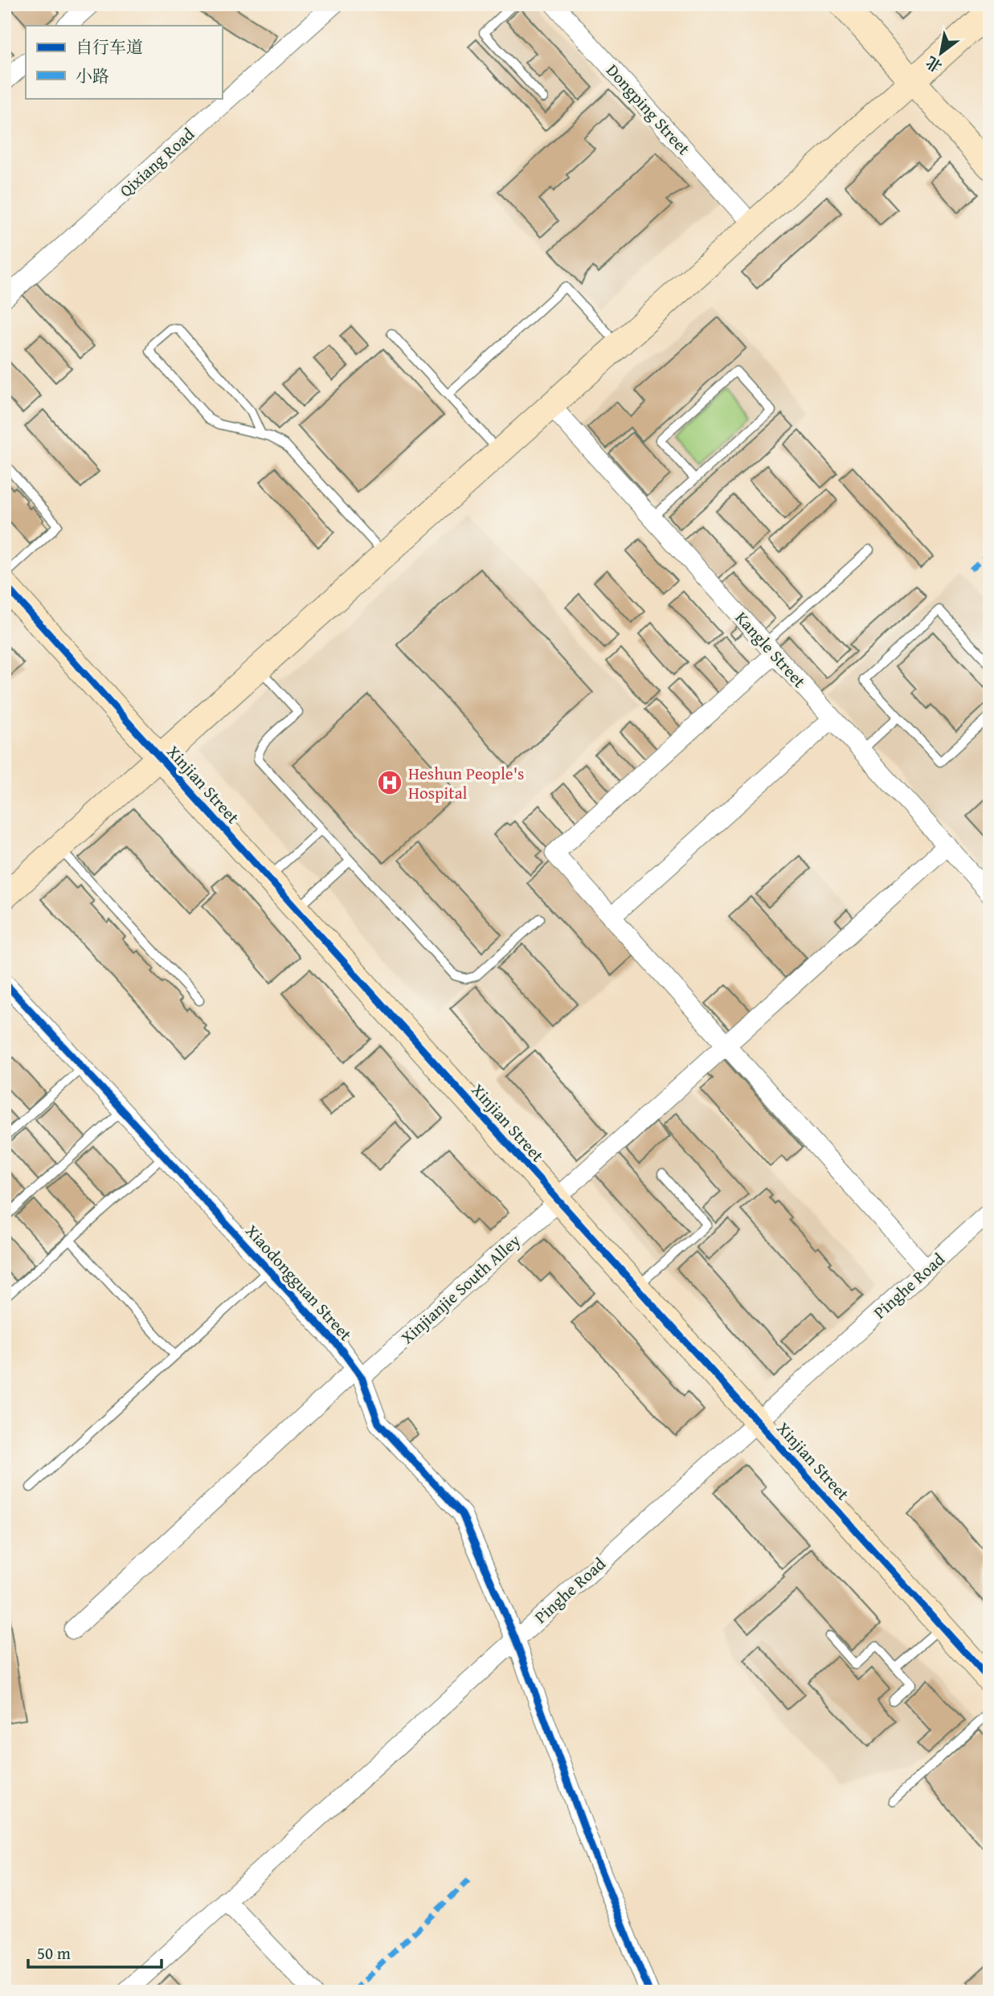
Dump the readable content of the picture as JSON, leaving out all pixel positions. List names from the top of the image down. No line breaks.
{"streets":{"main road":["Xinjian Street"],"street":["Dongping Street","Qixiang Road","Kangle Street","Xiaodongguan Street","Pinghe Road","Xinjianjie South Alley"]},"crossings":[["Kangle Street","Xinjianjie South Alley"],["Xinjian Street","Pinghe Road"],["Xinjian Street","Xinjianjie South Alley"],["Xiaodongguan Street","Pinghe Road"],["Xiaodongguan Street","Xinjianjie South Alley"]],"places":{"hospital":["Heshun People's Hospital"]},"legend":["自行车道","小路"],"scale_bar":"50 m","north":"bottom left"}
